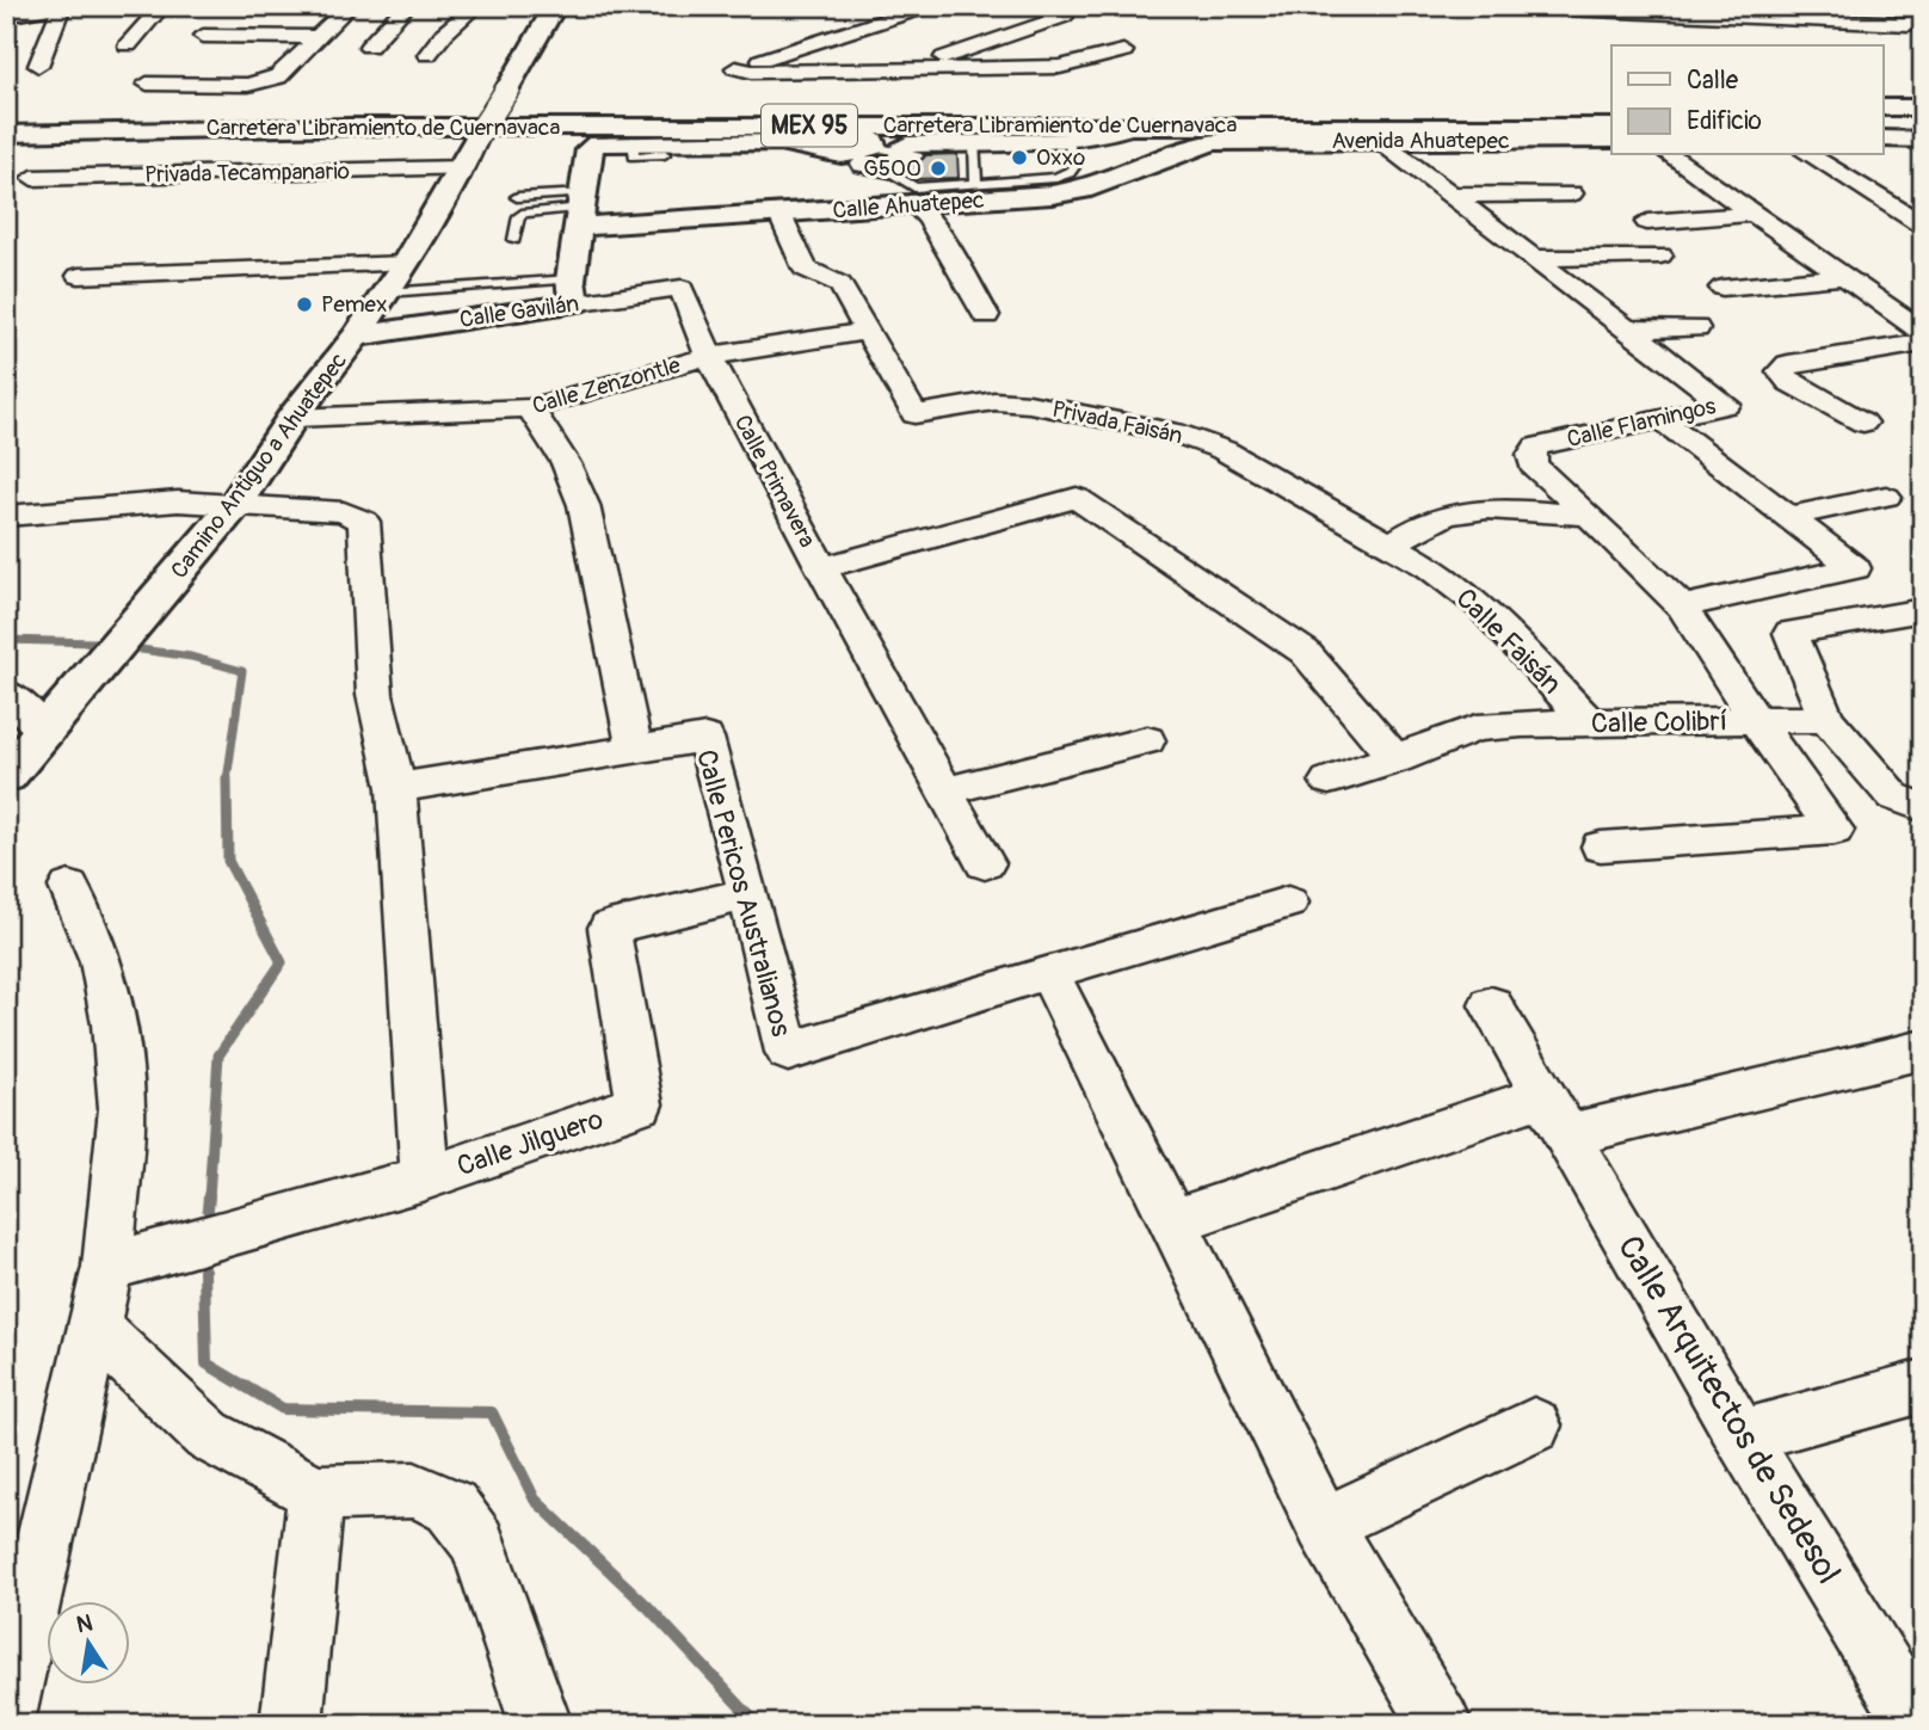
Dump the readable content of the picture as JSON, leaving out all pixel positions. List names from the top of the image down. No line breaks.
{"streets":{"main road":["MEX 95","Carretera Libramiento de Cuernavaca","Avenida Ahuatepec","Calle Ahuatepec","Calle Gavilán","Camino Antiguo a Ahuatepec"],"street":["Privada Tecampanario","Calle Zenzontle","Privada Faisán","Calle Flamingos","Calle Primavera","Calle Faisán","Calle Colibrí","Calle Pericos Australianos","Calle Jilguero","Calle Arquitectos de Sedesol"]},"crossings":[["Avenida Ahuatepec","Calle Ahuatepec"],["Avenida Ahuatepec","Calle Flamingos"],["Privada Tecampanario","Camino Antiguo a Ahuatepec"],["Calle Gavilán","Camino Antiguo a Ahuatepec"],["Calle Gavilán","Calle Primavera"],["Calle Zenzontle","Privada Faisán"],["Calle Zenzontle","Camino Antiguo a Ahuatepec"],["Calle Zenzontle","Calle Primavera"],["Privada Faisán","Calle Faisán"],["Calle Flamingos","Calle Colibrí"],["Calle Primavera","Calle Colibrí"],["Calle Faisán","Calle Colibrí"],["Calle Pericos Australianos","Calle Jilguero"]],"places":["Oxxo","G500","Pemex"],"legend":["Calle","Edificio"],"north":"top"}
